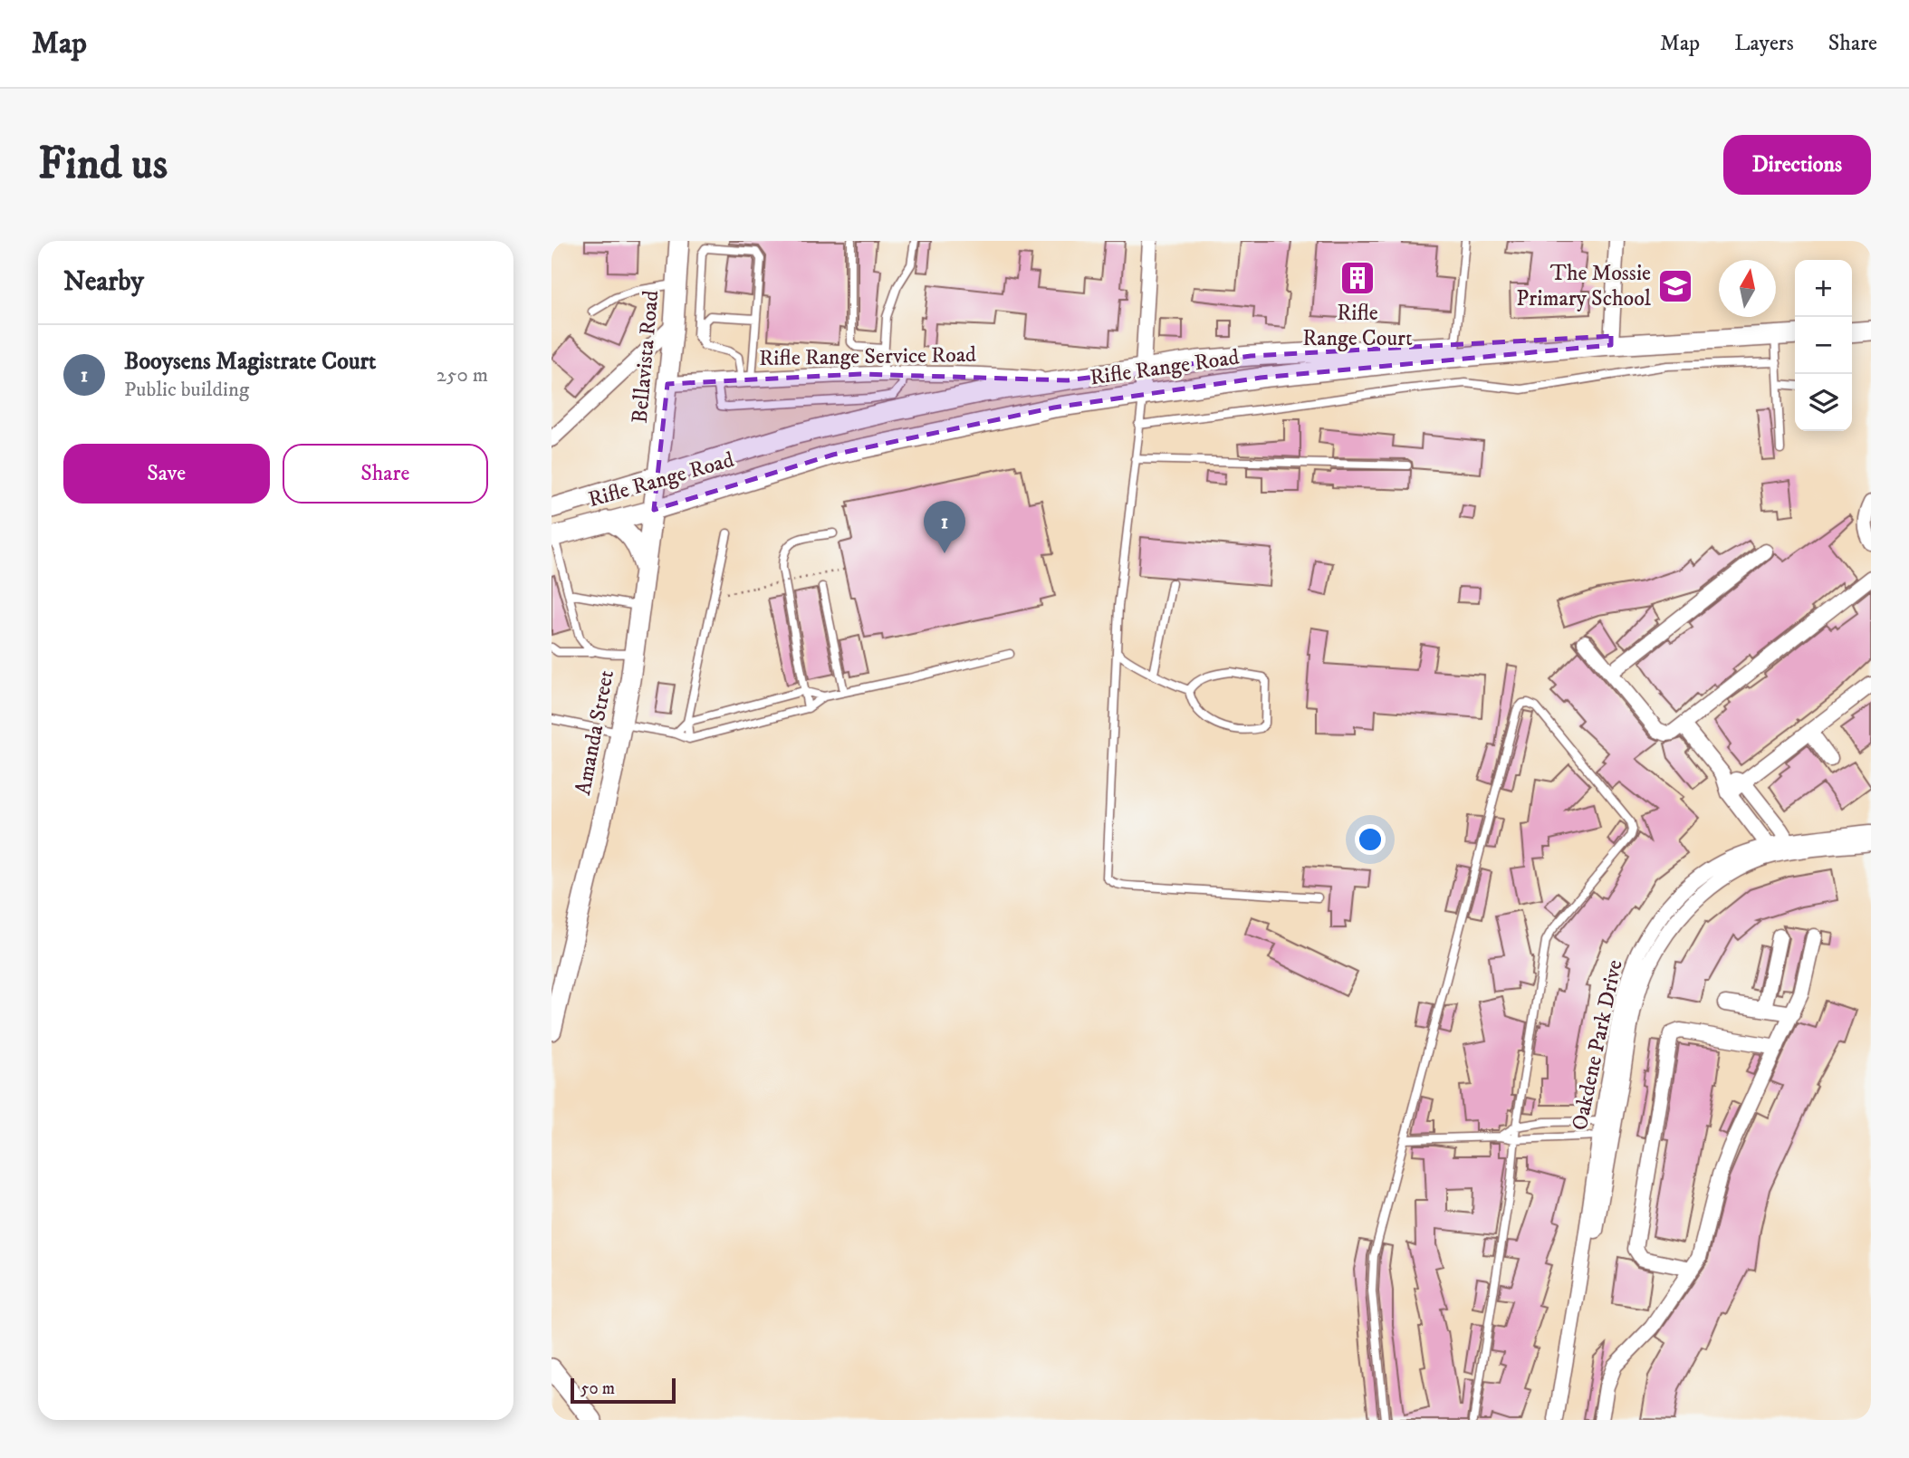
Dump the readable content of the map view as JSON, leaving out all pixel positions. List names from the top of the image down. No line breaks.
{"streets":{"main road":["Bellavista Road","Rifle Range Road","Amanda Street"],"street":["Rifle Range Service Road","Oakdene Park Drive"]},"crossings":[["Bellavista Road","Rifle Range Service Road"],["Bellavista Road","Rifle Range Road"],["Bellavista Road","Amanda Street"],["Rifle Range Service Road","Rifle Range Road"],["Rifle Range Road","Amanda Street"]],"places":{"building":["Rifle Range Court"],"school or university":["The Mossie Primary School"]},"scale_bar":"50 m","north":"top","page":{"header":"Map","nav":["Map","Layers","Share"],"buttons":["Directions",["Save","Share"]],"title":"Find us","heading":"Nearby","map_buttons":["+","−"],"list":[{"mark":"1","name":"Booysens Magistrate Court","note":"Public building","value":"250 m"}],"pins":"1","scale":"50 m"}}
